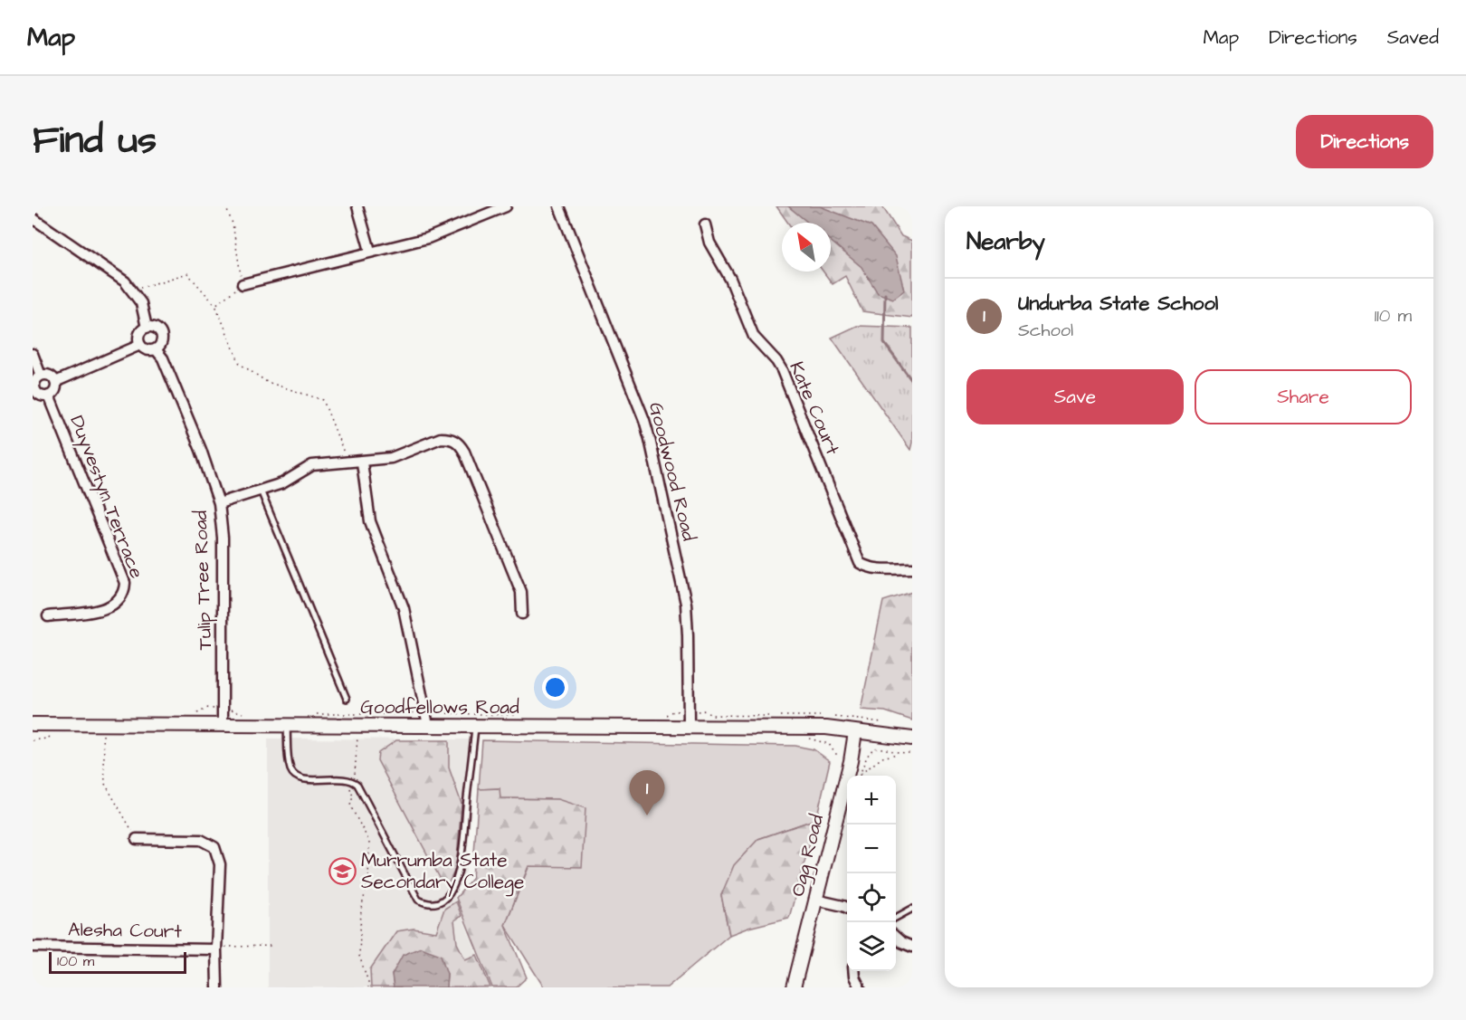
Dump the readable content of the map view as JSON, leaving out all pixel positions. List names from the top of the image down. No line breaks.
{"streets":{"street":["Kate Court","Goodwood Road","Duyvestyn Terrace","Tulip Tree Road","Goodfellows Road","Ogg Road","Alesha Court"]},"crossings":[["Goodwood Road","Goodfellows Road"],["Tulip Tree Road","Goodfellows Road"],["Goodfellows Road","Ogg Road"]],"places":{"school or university":["Murrumba State Secondary College"]},"scale_bar":"100 m","north":"top left","page":{"header":"Map","nav":["Map","Directions","Saved"],"title":"Find us","buttons":["Directions",["Save","Share"]],"heading":"Nearby","list":[{"mark":"1","name":"Undurba State School","note":"School","value":"110 m"}],"pins":"1","map_buttons":["+","−"],"scale":"100 m"}}
